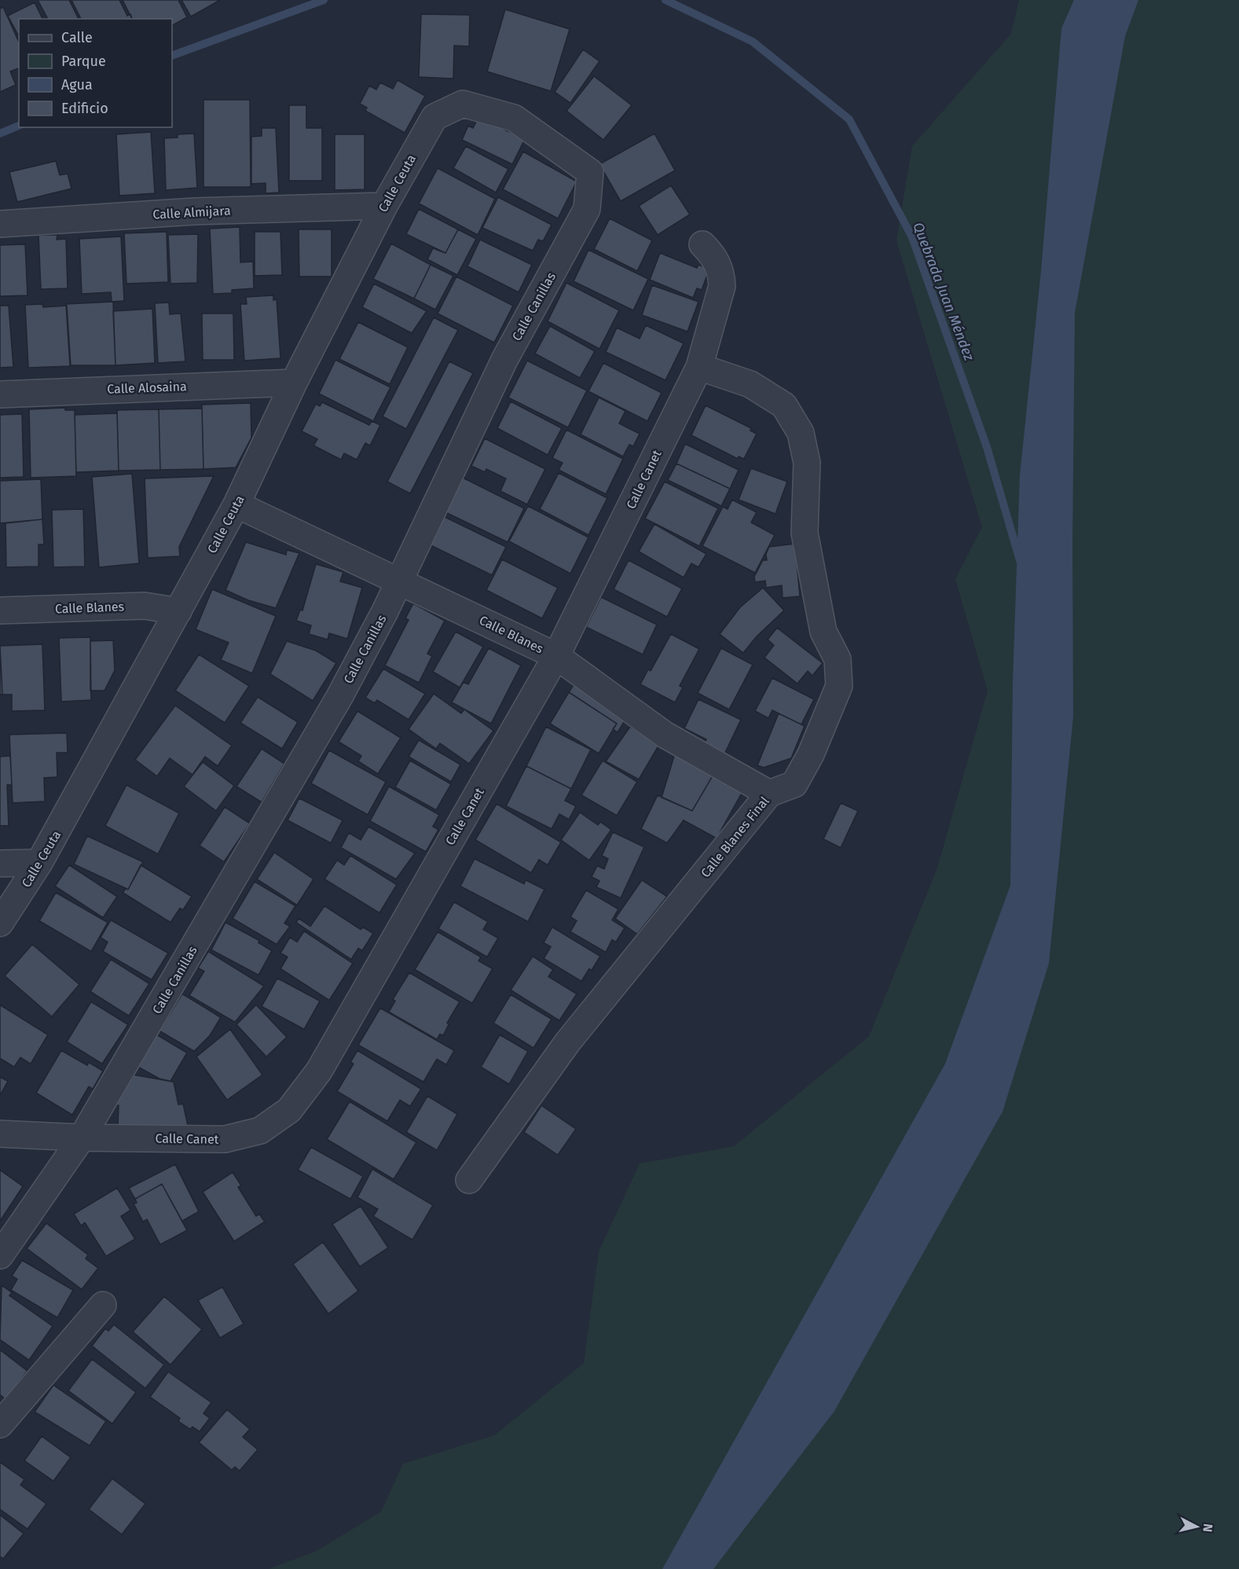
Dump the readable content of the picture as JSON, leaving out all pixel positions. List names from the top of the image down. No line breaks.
{"streets":{"street":["Calle Ceuta","Calle Almijara","Calle Canillas","Calle Alosaina","Calle Canet","Calle Blanes","Calle Blanes Final"]},"crossings":[["Calle Ceuta","Calle Almijara"],["Calle Ceuta","Calle Canillas"],["Calle Ceuta","Calle Alosaina"],["Calle Ceuta","Calle Blanes"],["Calle Canillas","Calle Canet"],["Calle Canillas","Calle Blanes"],["Calle Canet","Calle Blanes"],["Calle Canet","Calle Blanes Final"],["Calle Blanes","Calle Blanes Final"]],"water":["Quebrada Juan Méndez"],"legend":["Calle","Parque","Agua","Edificio"],"north":"right"}
